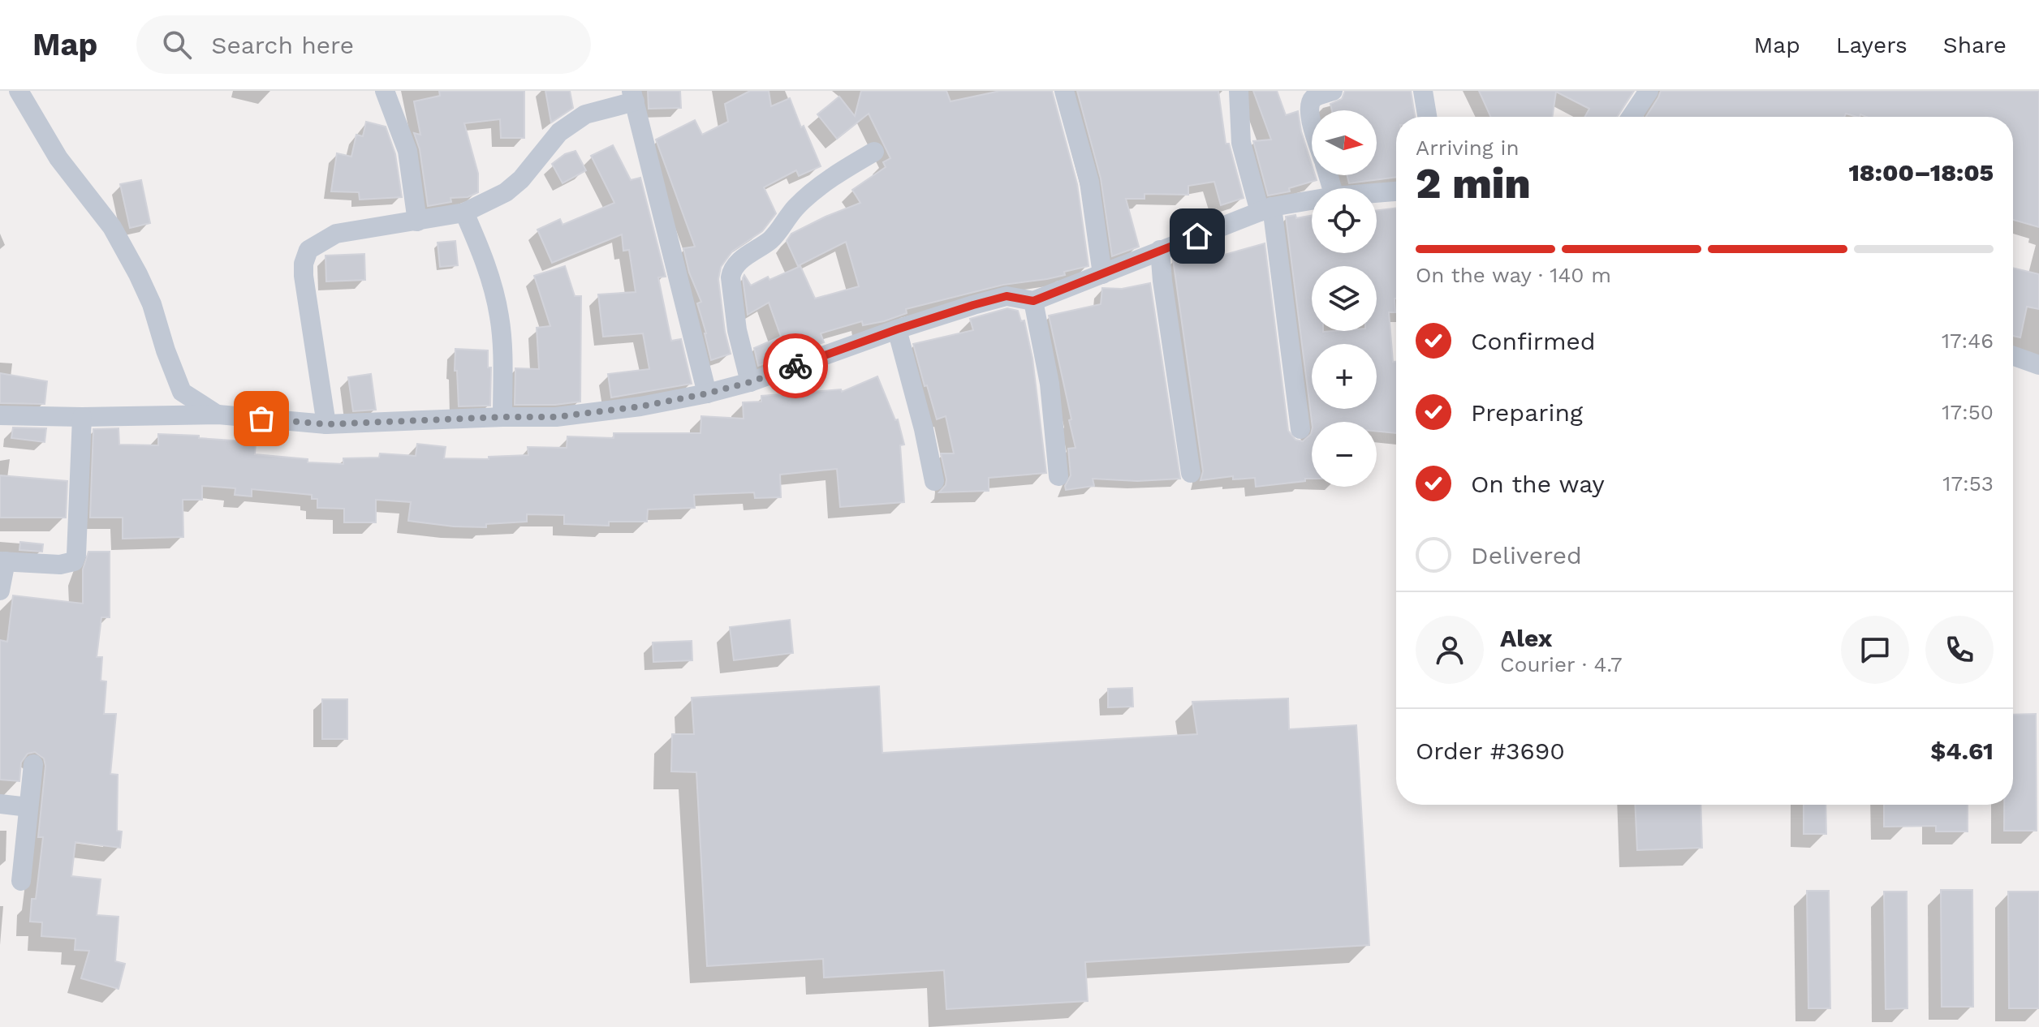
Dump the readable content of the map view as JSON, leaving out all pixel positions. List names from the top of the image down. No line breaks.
{"north":"right","page":{"header":"Map","search":"Search here","nav":["Map","Layers","Share"],"map_buttons":["+","−"],"heading":["2 min","Arriving in","18:00–18:05"],"panel":["Alex","Courier · 4.7","Order #3690","$4.61"],"bar":"On the way · 140 m","list":[["Confirmed","17:46"],["Preparing","17:50"],["On the way","17:53"],"Delivered"]}}
